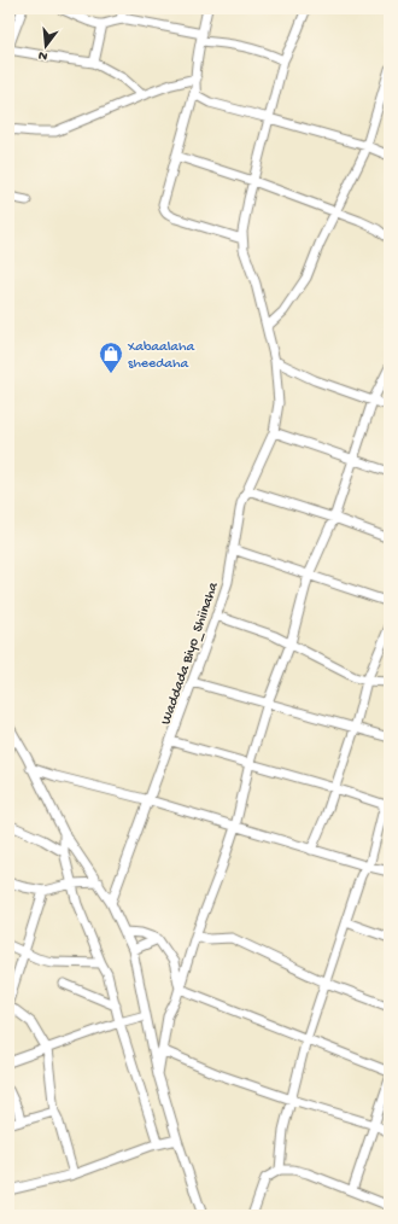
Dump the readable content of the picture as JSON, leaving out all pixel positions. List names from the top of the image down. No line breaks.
{"streets":{"street":["Waddada Biyo_Shiinaha"]},"places":{"shop":["Xabaalaha sheedaha"]},"north":"bottom"}
